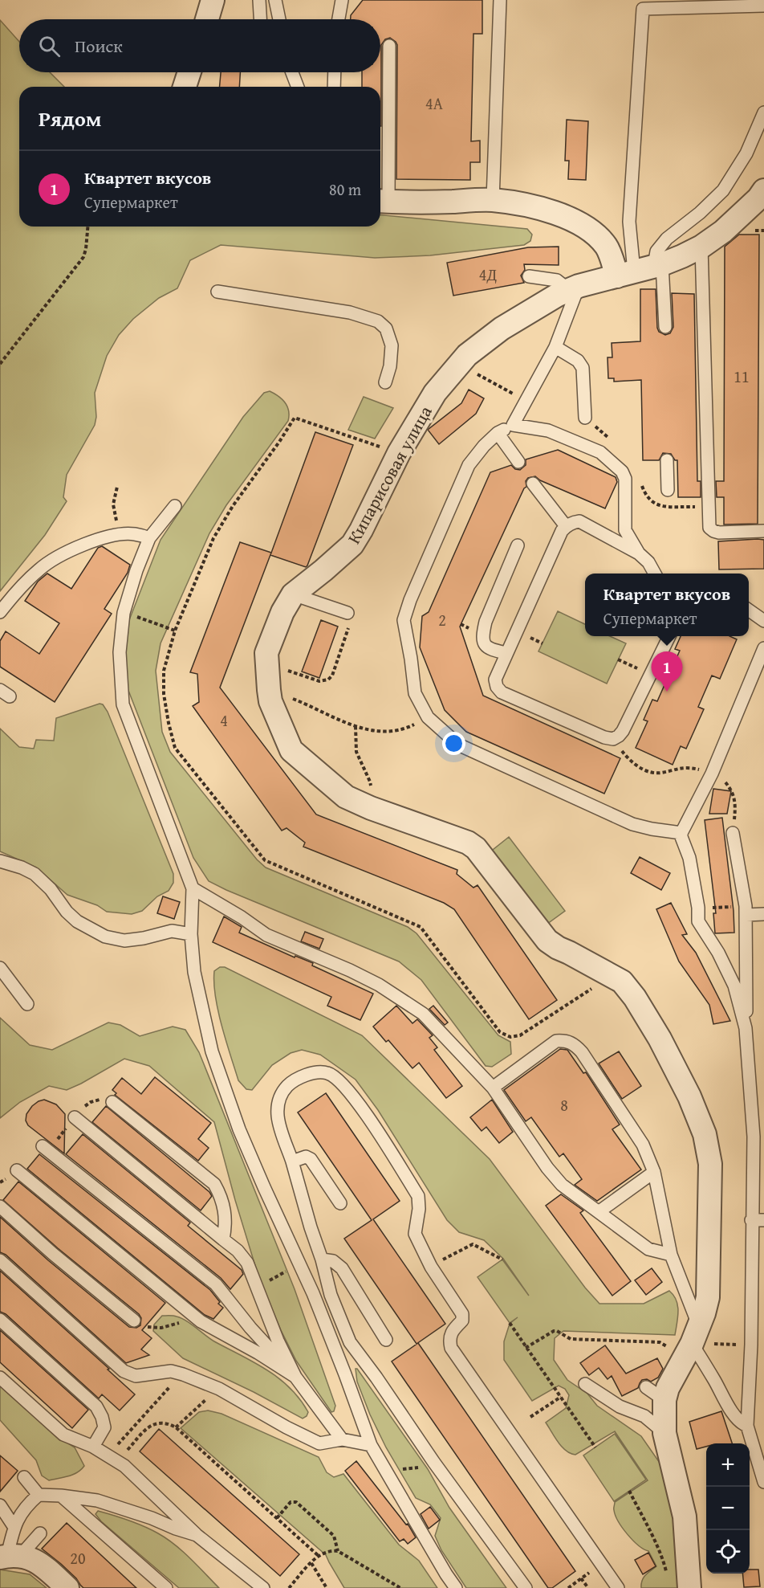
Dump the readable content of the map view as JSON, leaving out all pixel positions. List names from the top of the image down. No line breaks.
{"streets":{"street":["Кипарисовая улица"]},"house_numbers":["4А","4Д","11","2","4","8","20"],"page":{"search":"Поиск","heading":"Рядом","list":[{"mark":"1","name":"Квартет вкусов","note":"Супермаркет","value":"80 m"}],"popup":["Квартет вкусов","Супермаркет"],"pins":"1","map_buttons":["+","−"]}}
